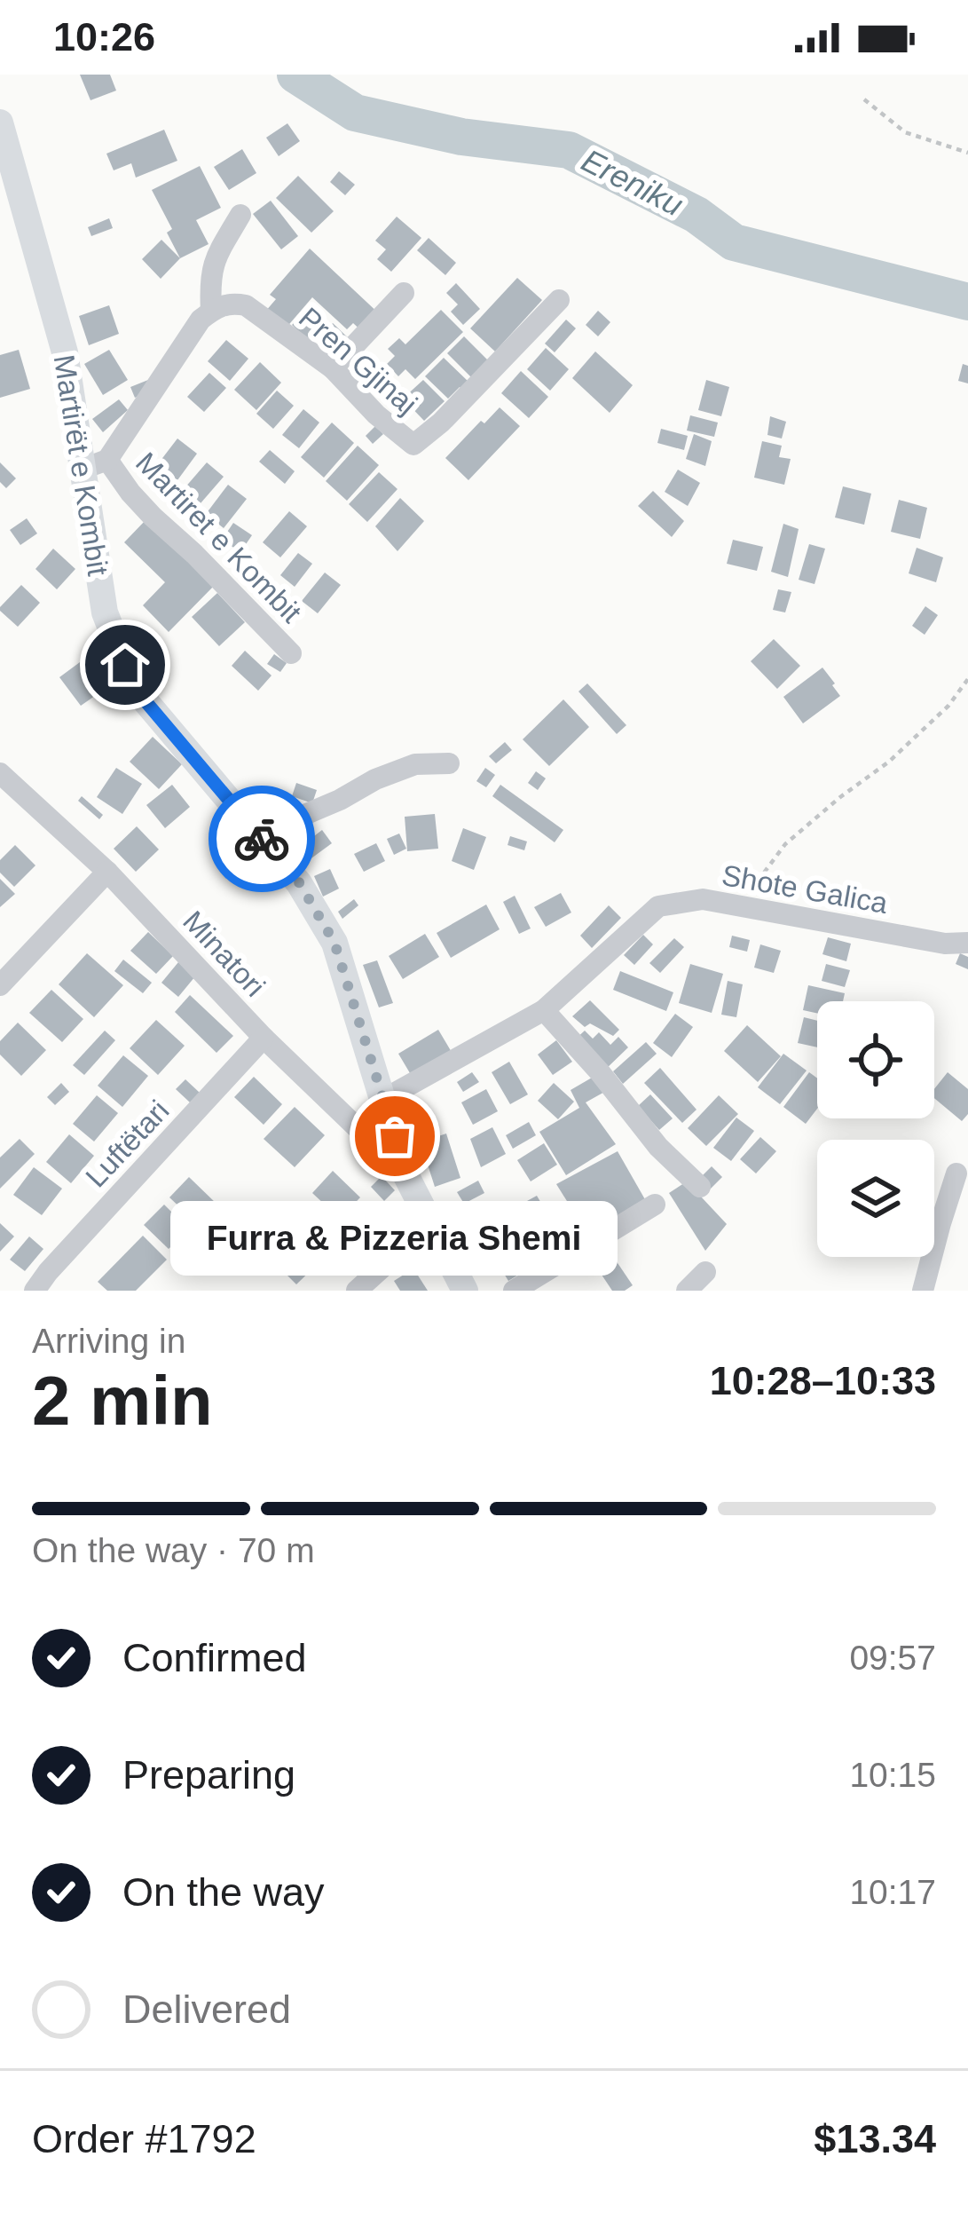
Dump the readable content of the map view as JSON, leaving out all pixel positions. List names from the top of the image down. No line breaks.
{"streets":{"main road":["Martirët e Kombit"],"street":["Pren Gjinaj","Martiret e Kombit","Shote Galica","Minatori","Luftëtari"]},"crossings":[["Martirët e Kombit","Martiret e Kombit"],["Martirët e Kombit","Shote Galica"],["Martirët e Kombit","Minatori"],["Minatori","Luftëtari"]],"water":["Ereniku"],"places":["Furra & Pizzeria Shemi"],"page":{"status":"10:26","bubble":"Furra & Pizzeria Shemi","heading":["2 min","Arriving in","10:28–10:33"],"panel":["Order #1792","$13.34"],"bar":"On the way · 70 m","list":[["Confirmed","09:57"],["Preparing","10:15"],["On the way","10:17"],"Delivered"]}}
